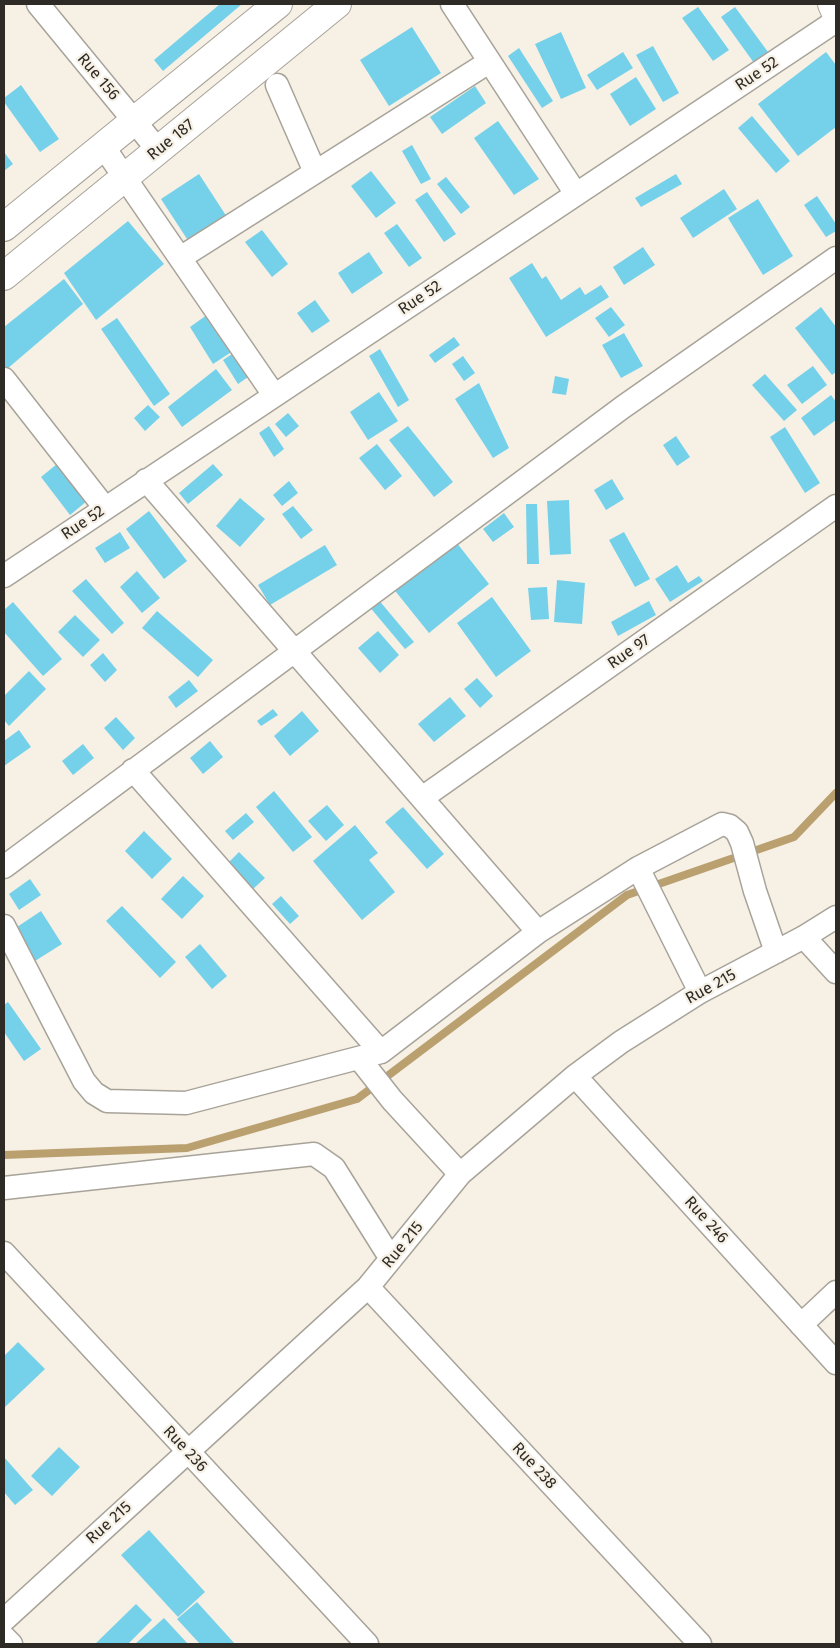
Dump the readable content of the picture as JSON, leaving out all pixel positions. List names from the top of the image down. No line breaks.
{"streets":{"street":["Rue 52","Rue 156","Rue 187","Rue 97","Rue 215","Rue 246","Rue 236","Rue 238"]},"crossings":[["Rue 156","Rue 187"],["Rue 215","Rue 246"],["Rue 215","Rue 236"],["Rue 215","Rue 238"]]}
